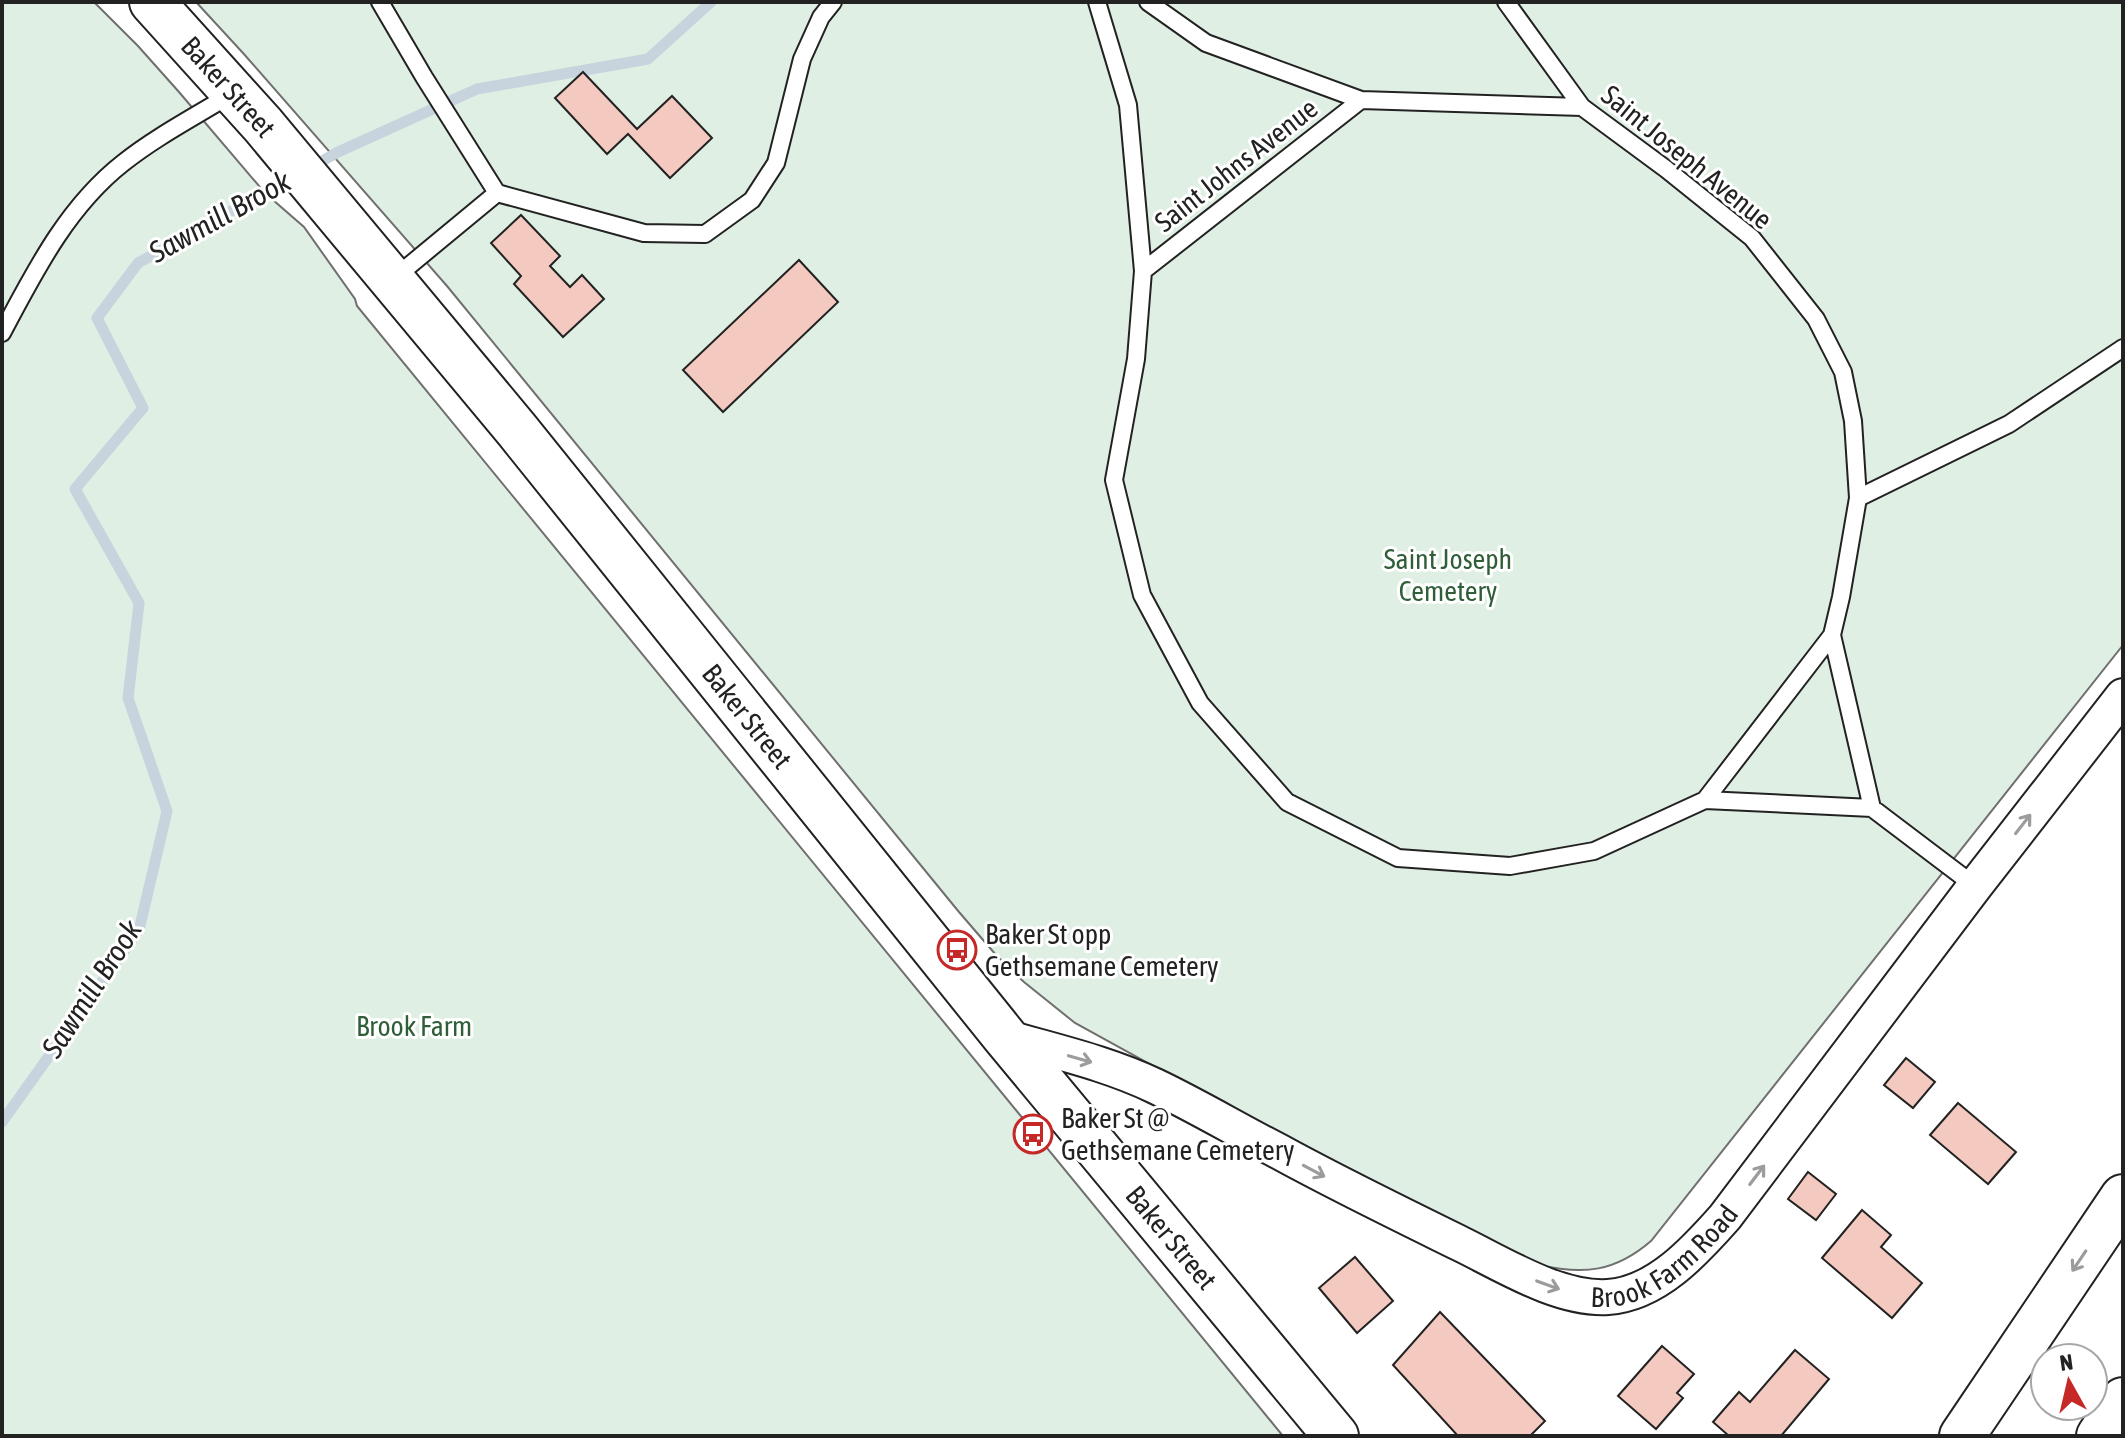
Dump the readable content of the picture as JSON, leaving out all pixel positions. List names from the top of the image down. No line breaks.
{"streets":{"main road":["Baker Street"],"street":["Brook Farm Road"],"lane":["Saint Joseph Avenue","Saint Johns Avenue"]},"crossings":[["Baker Street","Brook Farm Road"],["Saint Joseph Avenue","Saint Johns Avenue"]],"water":["Sawmill Brook"],"parks":["Saint Joseph Cemetery","Brook Farm"],"places":{"bus stop":["Baker St opp Gethsemane Cemetery","Baker St @ Gethsemane Cemetery"]},"north":"top"}
